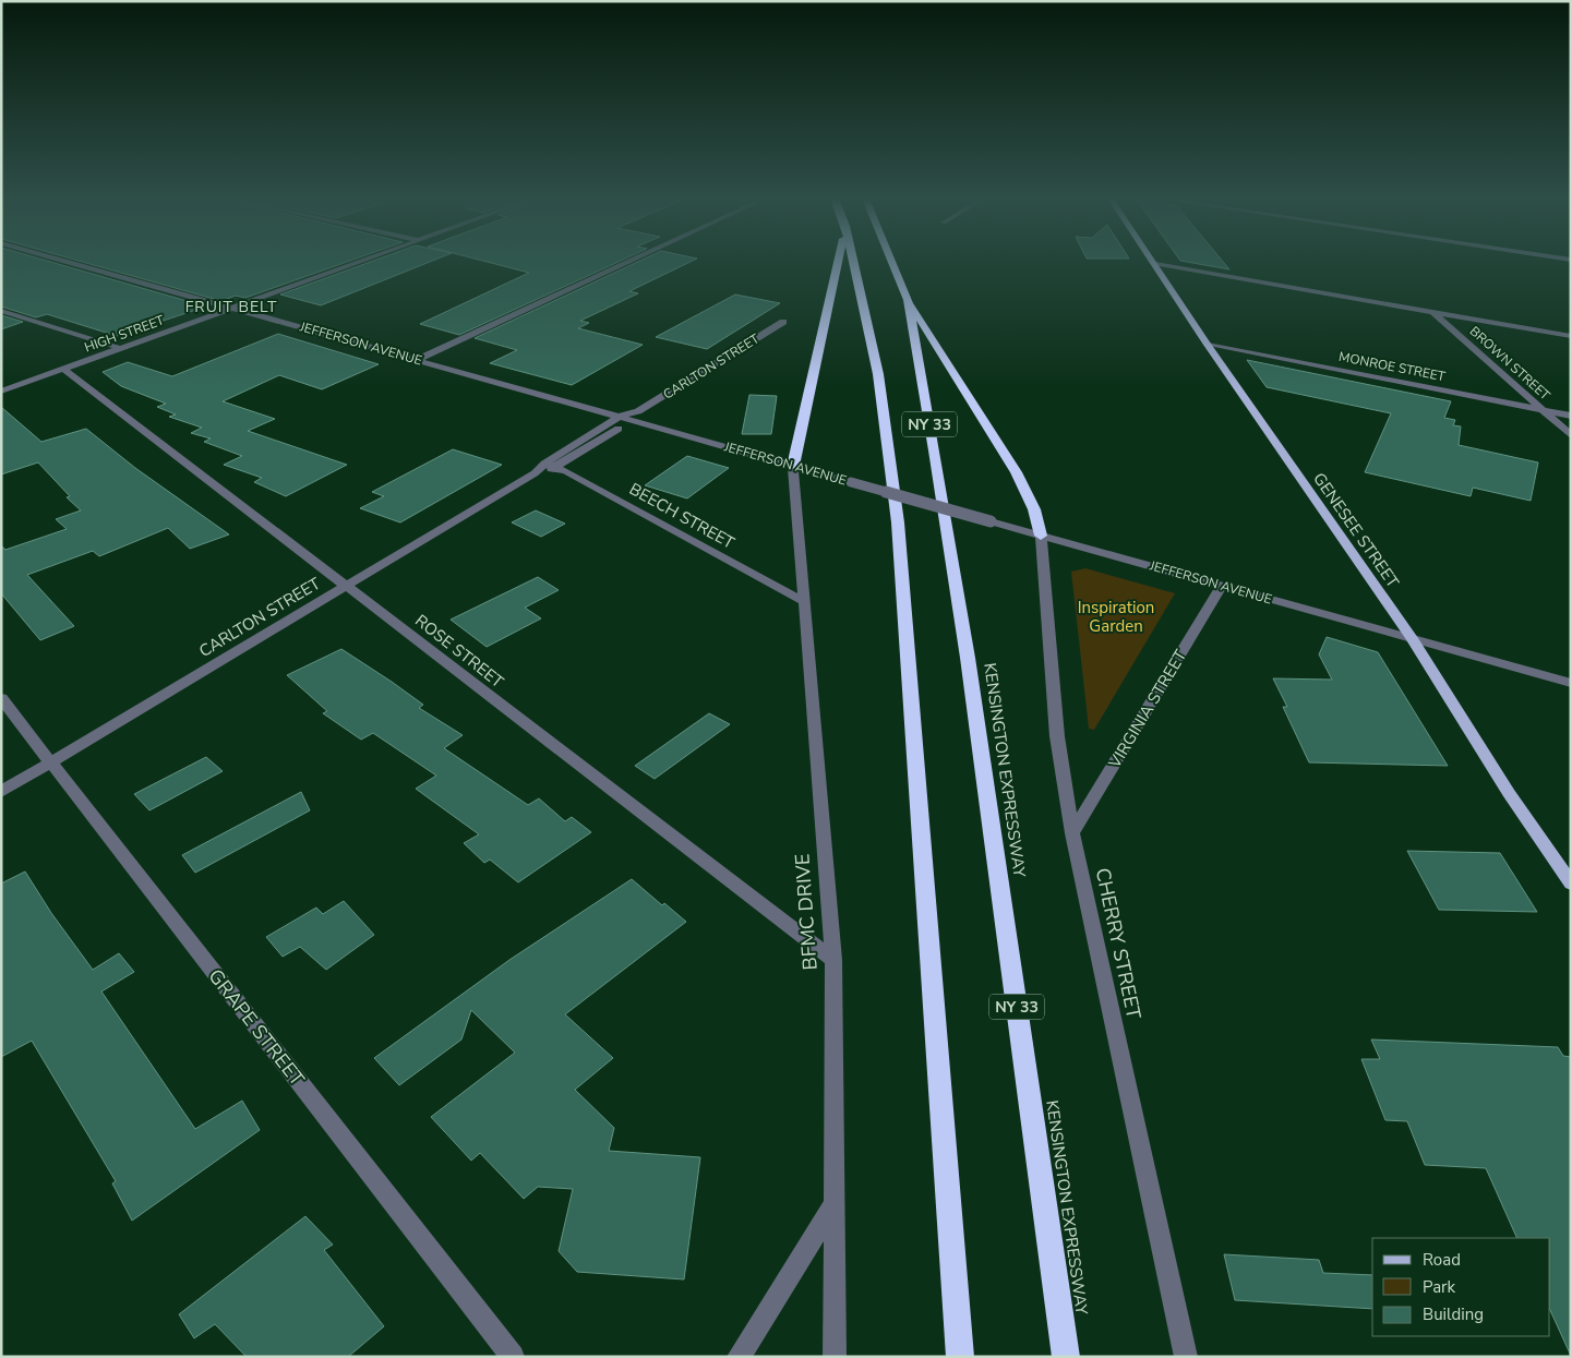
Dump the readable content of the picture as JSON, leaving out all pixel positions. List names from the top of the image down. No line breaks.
{"streets":{"highway":["NY 33","KENSINGTON EXPRESSWAY"],"main road":["GENESEE STREET"],"street":["HIGH STREET","JEFFERSON AVENUE","BROWN STREET","CARLTON STREET","MONROE STREET","BEECH STREET","ROSE STREET","VIRGINIA STREET","BFMC DRIVE","CHERRY STREET","GRAPE STREET"]},"crossings":[["HIGH STREET","JEFFERSON AVENUE"],["HIGH STREET","ROSE STREET"],["JEFFERSON AVENUE","CARLTON STREET"],["JEFFERSON AVENUE","GENESEE STREET"],["JEFFERSON AVENUE","VIRGINIA STREET"],["JEFFERSON AVENUE","BFMC DRIVE"],["JEFFERSON AVENUE","CHERRY STREET"],["BROWN STREET","MONROE STREET"],["CARLTON STREET","BEECH STREET"],["CARLTON STREET","ROSE STREET"],["CARLTON STREET","GRAPE STREET"],["MONROE STREET","GENESEE STREET"],["BEECH STREET","BFMC DRIVE"],["ROSE STREET","BFMC DRIVE"],["VIRGINIA STREET","CHERRY STREET"]],"districts":["FRUIT BELT"],"parks":["Inspiration Garden"],"legend":["Road","Park","Building"]}
